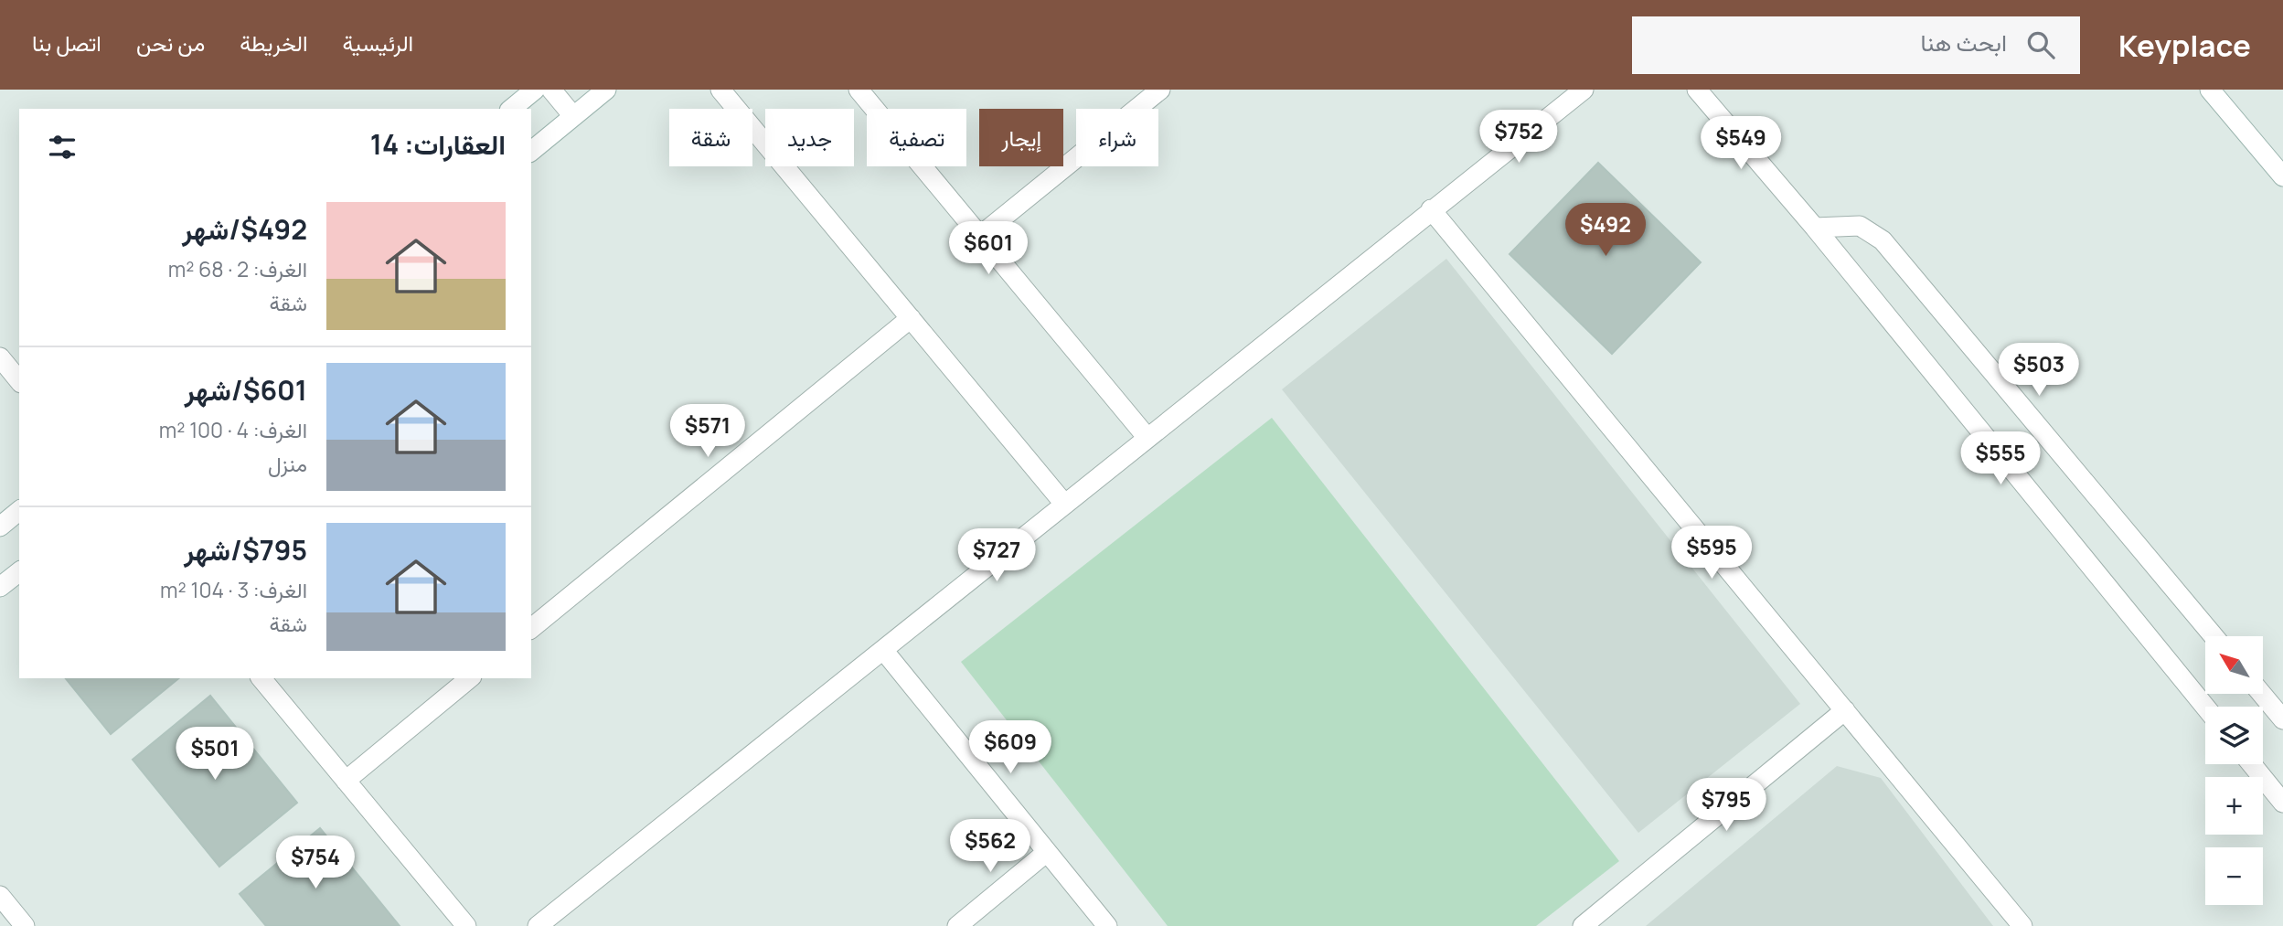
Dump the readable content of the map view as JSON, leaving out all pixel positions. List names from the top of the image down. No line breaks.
{"north":"top left","page":{"header":"Keyplace","search":"ابحث هنا","nav":["الرئيسية","الخريطة","من نحن","اتصل بنا"],"chip":["شراء","إيجار","تصفية","جديد","شقة"],"heading":"العقارات: 14","price":["$752","$549","$492","$601","$503","$571","$555","$595","$727","$609","$501","$795","$562","$754"],"list":[{"name":"$492/شهر","note":"الغرف: 2 · 68 m² · شقة"},{"name":"$601/شهر","note":"الغرف: 4 · 100 m² · منزل"},{"name":"$795/شهر","note":"الغرف: 3 · 104 m² · شقة"}],"map_buttons":["+","−"]}}
